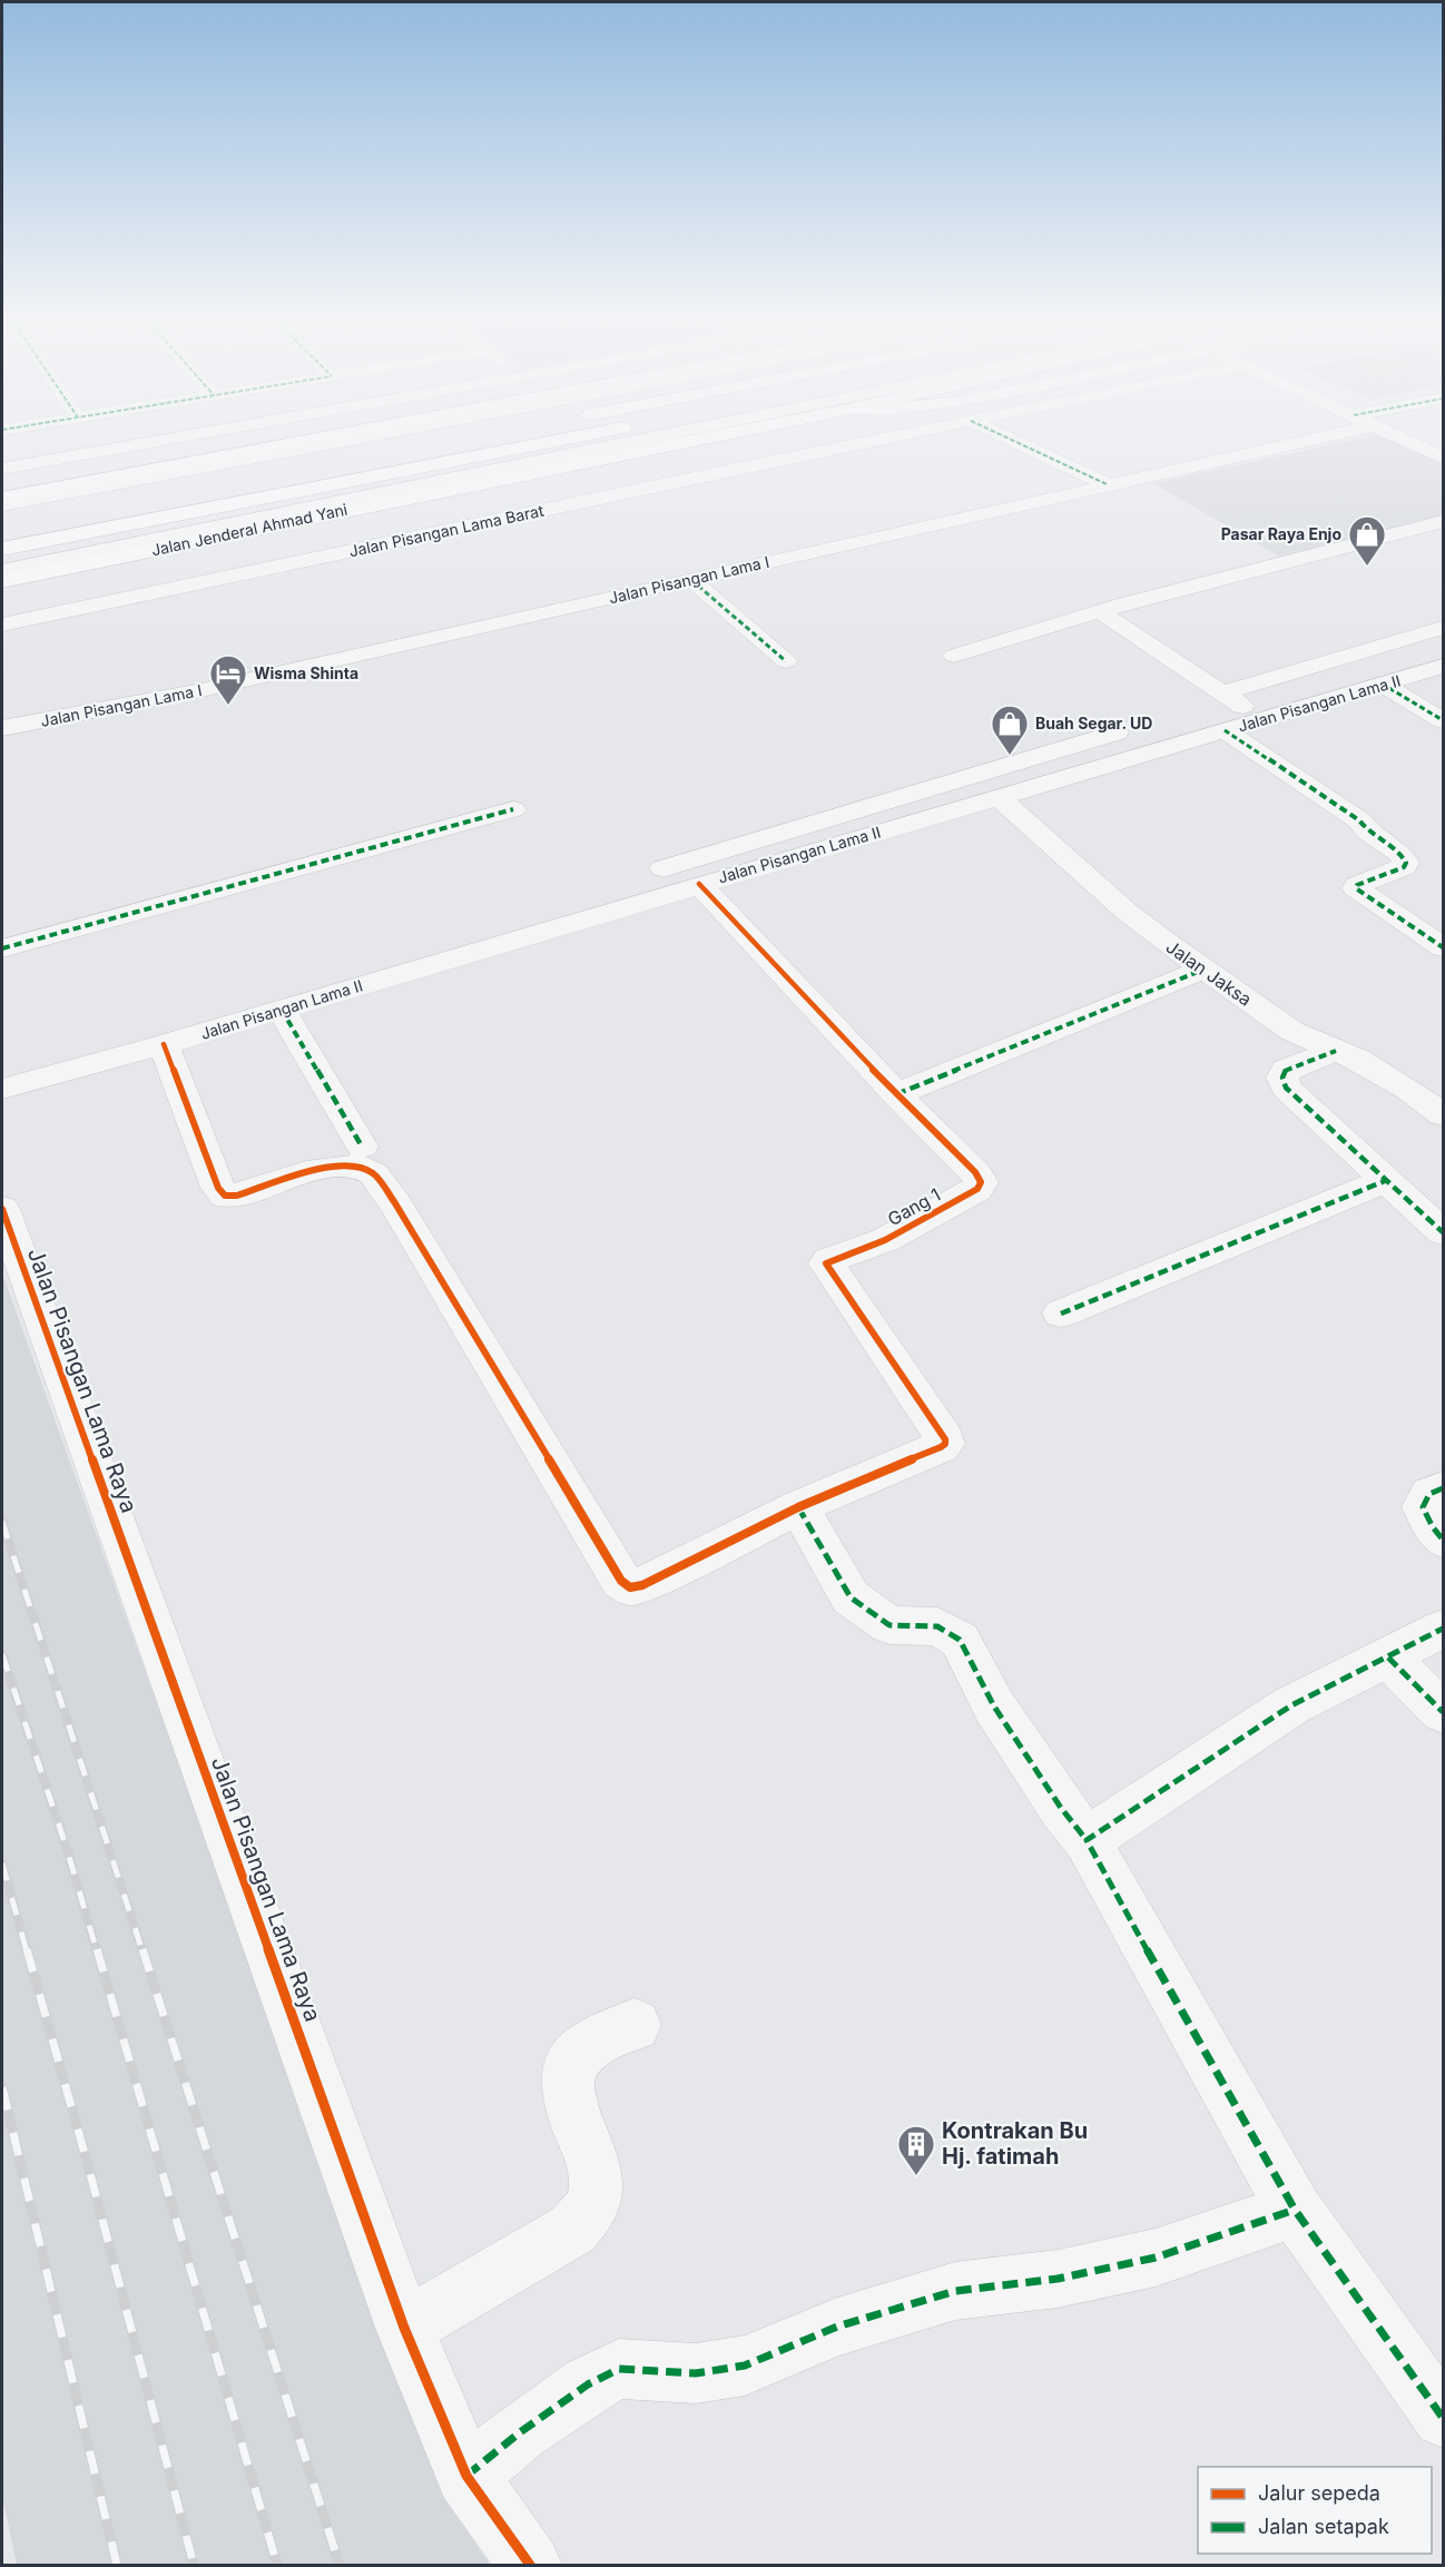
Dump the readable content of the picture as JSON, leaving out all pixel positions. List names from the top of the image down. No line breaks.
{"streets":{"main road":["Jalan Jenderal Ahmad Yani"],"street":["Jalan Pisangan Lama Barat","Jalan Pisangan Lama I","Jalan Pisangan Lama II","Jalan Jaksa","Gang 1","Jalan Pisangan Lama Raya"]},"crossings":[["Jalan Pisangan Lama II","Jalan Jaksa"],["Jalan Pisangan Lama II","Gang 1"]],"places":{"shop":["Pasar Raya Enjo","Buah Segar. UD"],"hotel":["Wisma Shinta"],"building":["Kontrakan Bu Hj. fatimah"]},"legend":["Jalur sepeda","Jalan setapak"]}
